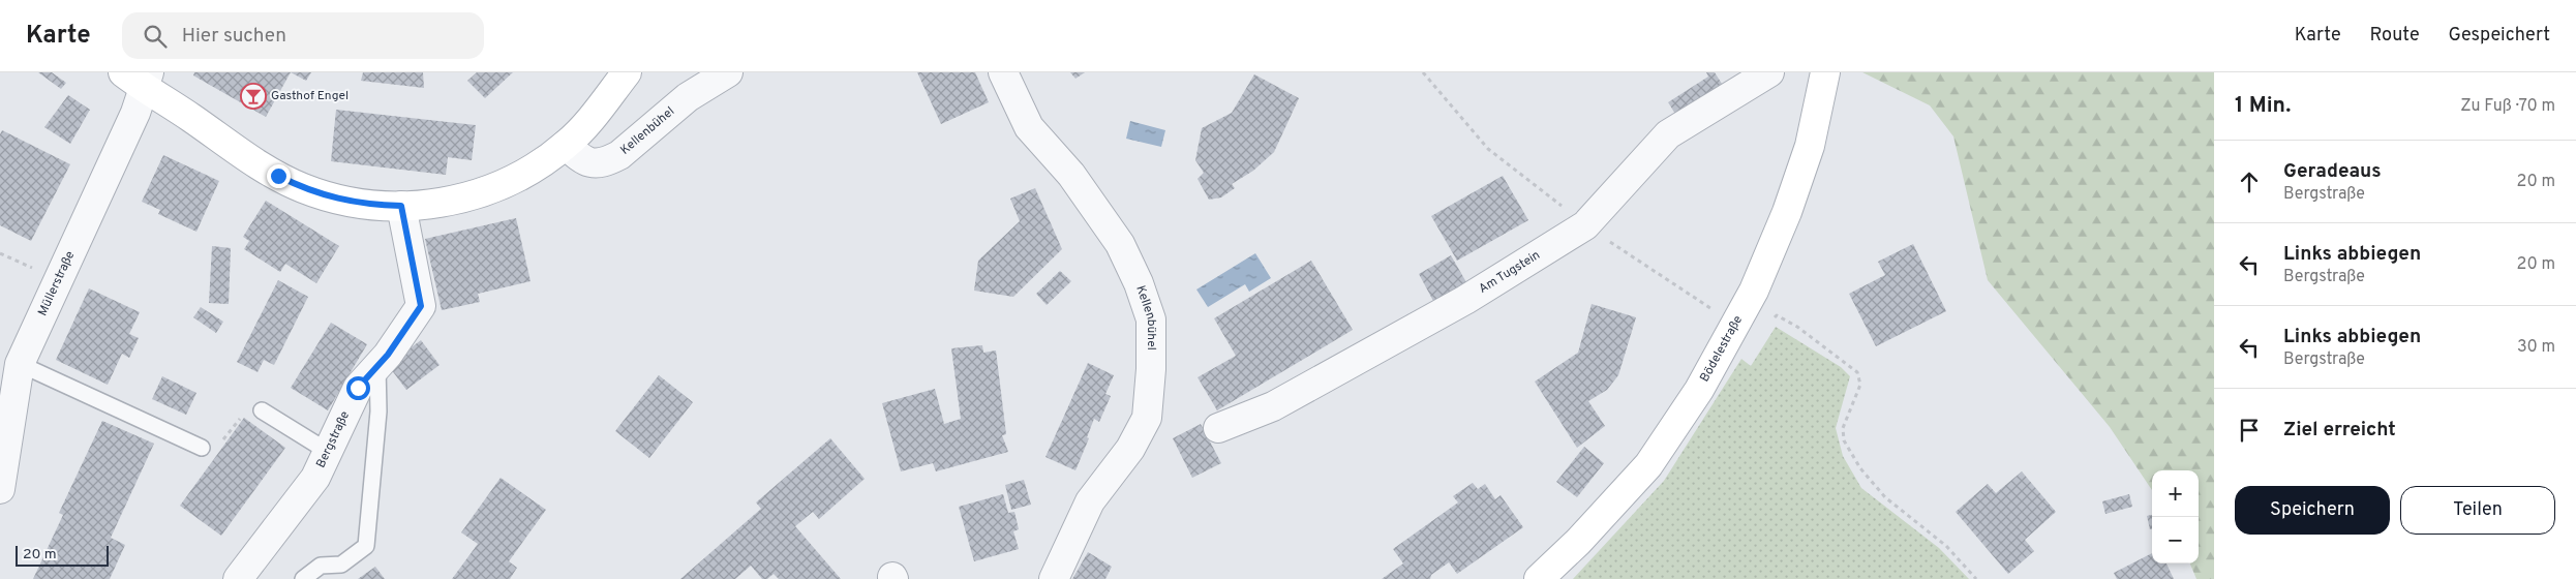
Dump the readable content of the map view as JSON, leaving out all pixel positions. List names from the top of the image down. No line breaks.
{"streets":{"main road":["Bödelestraße"],"street":["Kellenbühel","Am Tugstein","Müllerstraße","Bergstraße"]},"places":{"bar":["Gasthof Engel"]},"scale_bar":"20 m","page":{"header":"Karte","search":"Hier suchen","nav":["Karte","Route","Gespeichert"],"heading":["1 Min.","Zu Fuß · 70 m"],"list":[["Geradeaus","Bergstraße","20 m"],["Links abbiegen","Bergstraße","20 m"],["Links abbiegen","Bergstraße","30 m"],"Ziel erreicht"],"map_buttons":["+","−"],"buttons":["Speichern","Teilen"],"scale":"20 m"}}
